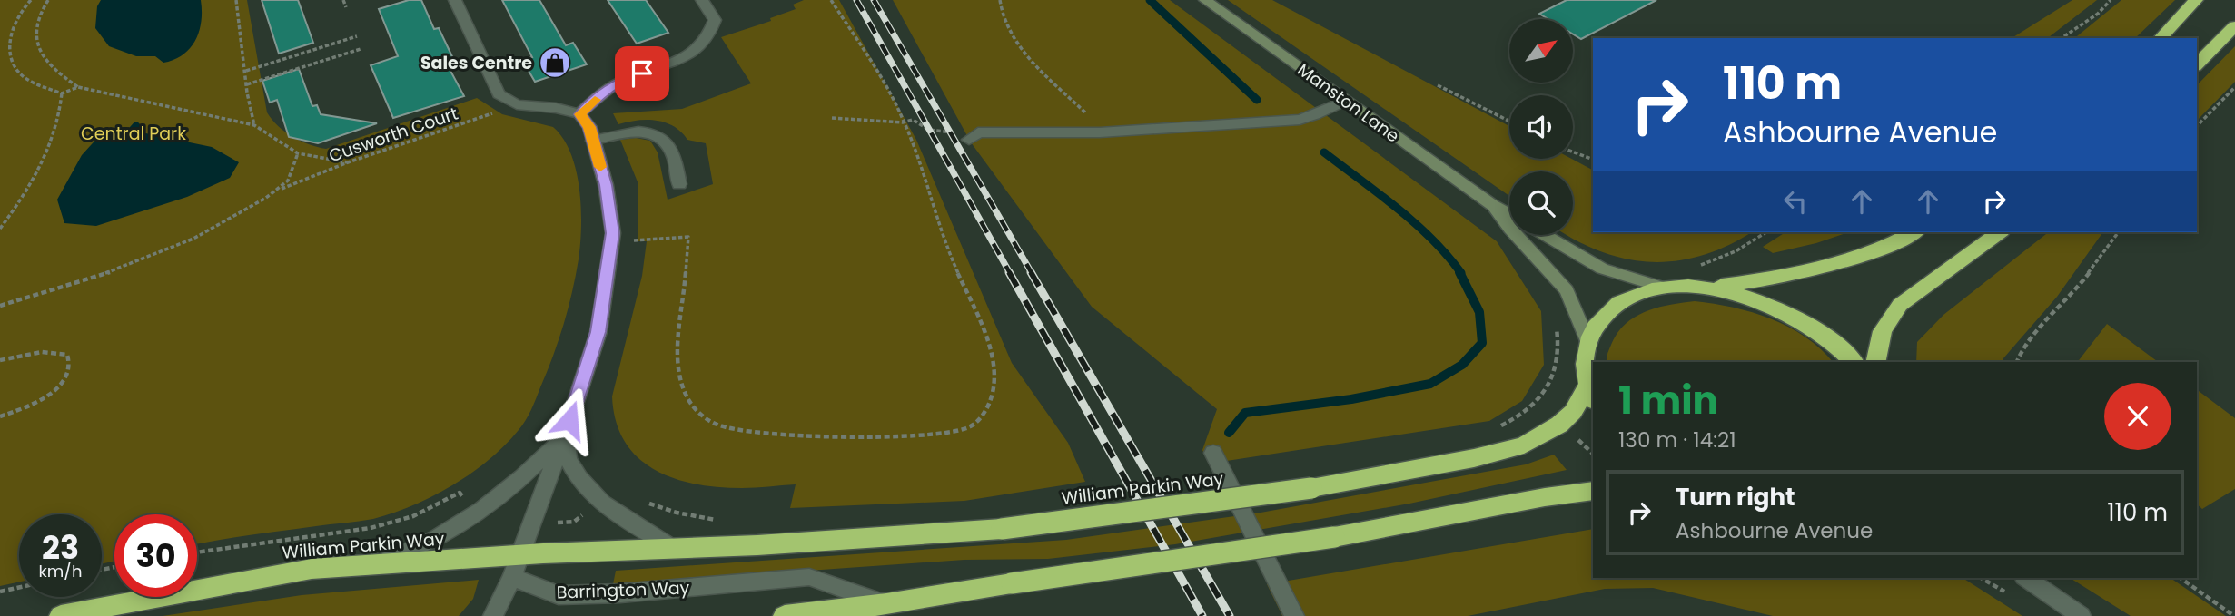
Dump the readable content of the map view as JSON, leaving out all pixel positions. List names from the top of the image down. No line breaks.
{"streets":{"highway":["William Parkin Way"],"street":["Manston Lane","Barrington Way"],"path":["Cusworth Court"]},"crossings":[["William Parkin Way","Barrington Way"]],"parks":["Central Park"],"places":{"shop":["Sales Centre"]},"north":"top right","page":{"turn":["110 m","Ashbourne Avenue"],"heading":["1 min","130 m · 14:21"],"list":[{"name":"Turn right","note":"Ashbourne Avenue","value":"110 m"}],"speed":"23 km/h","limit":"30"}}
